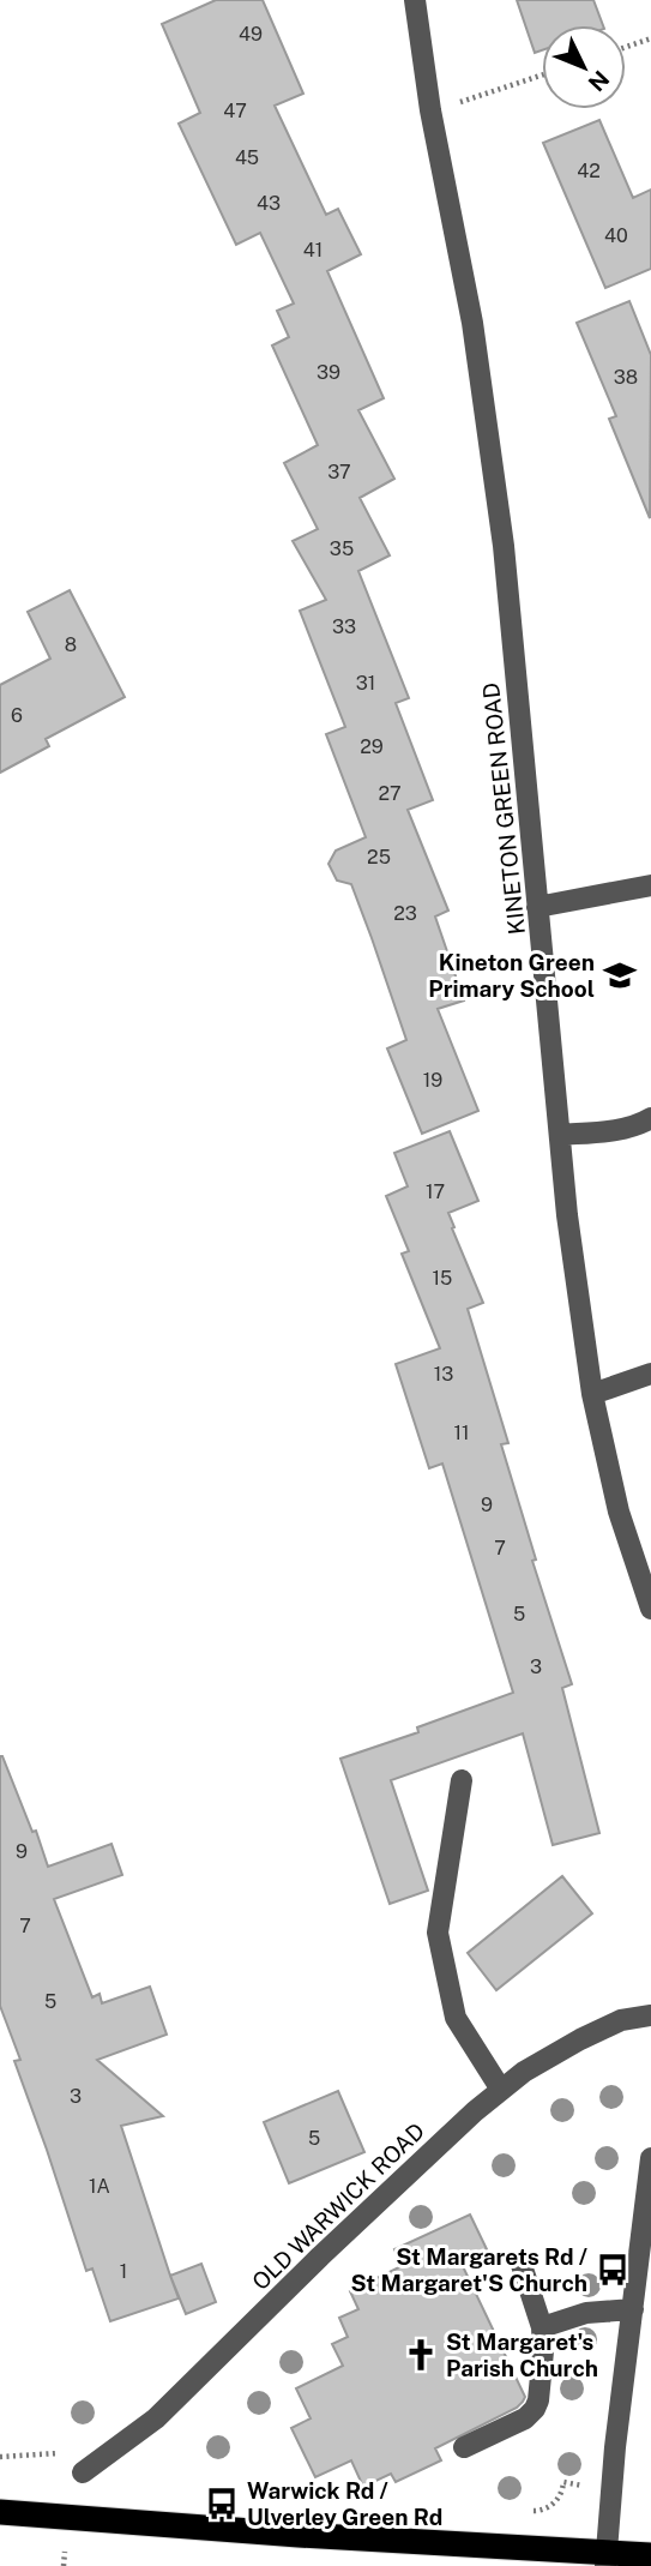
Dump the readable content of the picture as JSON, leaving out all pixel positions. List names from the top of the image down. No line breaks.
{"streets":{"street":["KINETON GREEN ROAD","OLD WARWICK ROAD"]},"places":{"school or university":["Kineton Green Primary School"],"bus stop":["St Margarets Rd / St Margaret'S Church","Warwick Rd / Ulverley Green Rd"],"church":["St Margaret's Parish Church"]},"house_numbers":["49","47","45","42","43","40","41","39","38","37","35","33","8","31","6","29","27","25","23","19","17","15","13","11","9","7","5","3","9","7","5","3","5","1A","1"],"north":"bottom right"}
